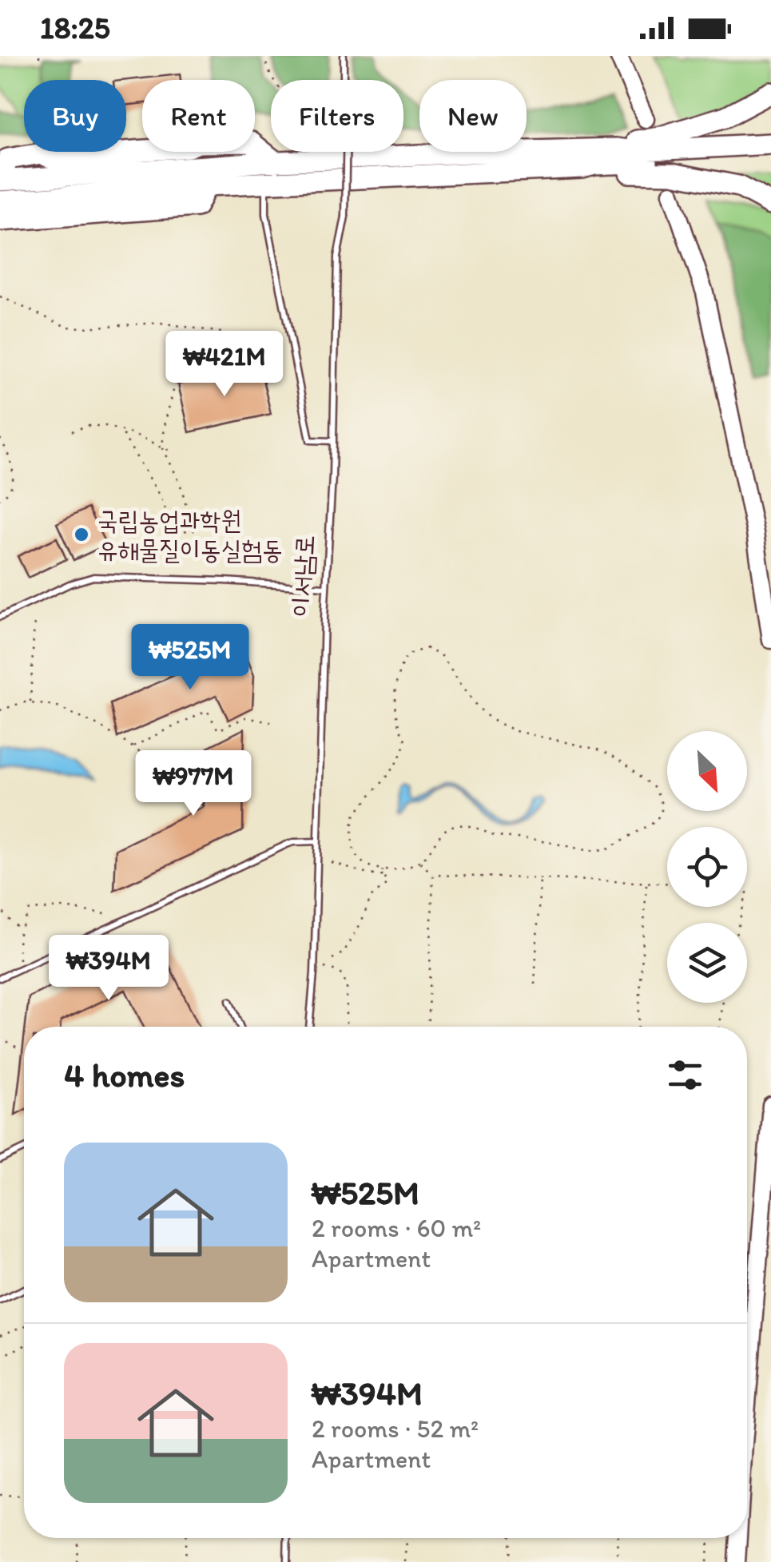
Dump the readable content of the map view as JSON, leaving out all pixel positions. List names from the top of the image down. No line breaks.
{"streets":{"lane":["이서남로"]},"places":["국립농업과학원 유해물질이동실험동"],"north":"bottom right","page":{"status":"18:25","chip":["Buy","Rent","Filters","New"],"price":["₩421M","₩525M","₩977M","₩394M"],"heading":"4 homes","list":[{"name":"₩525M","note":"2 rooms · 60 m² · Apartment"},{"name":"₩394M","note":"2 rooms · 52 m² · Apartment"}]}}
